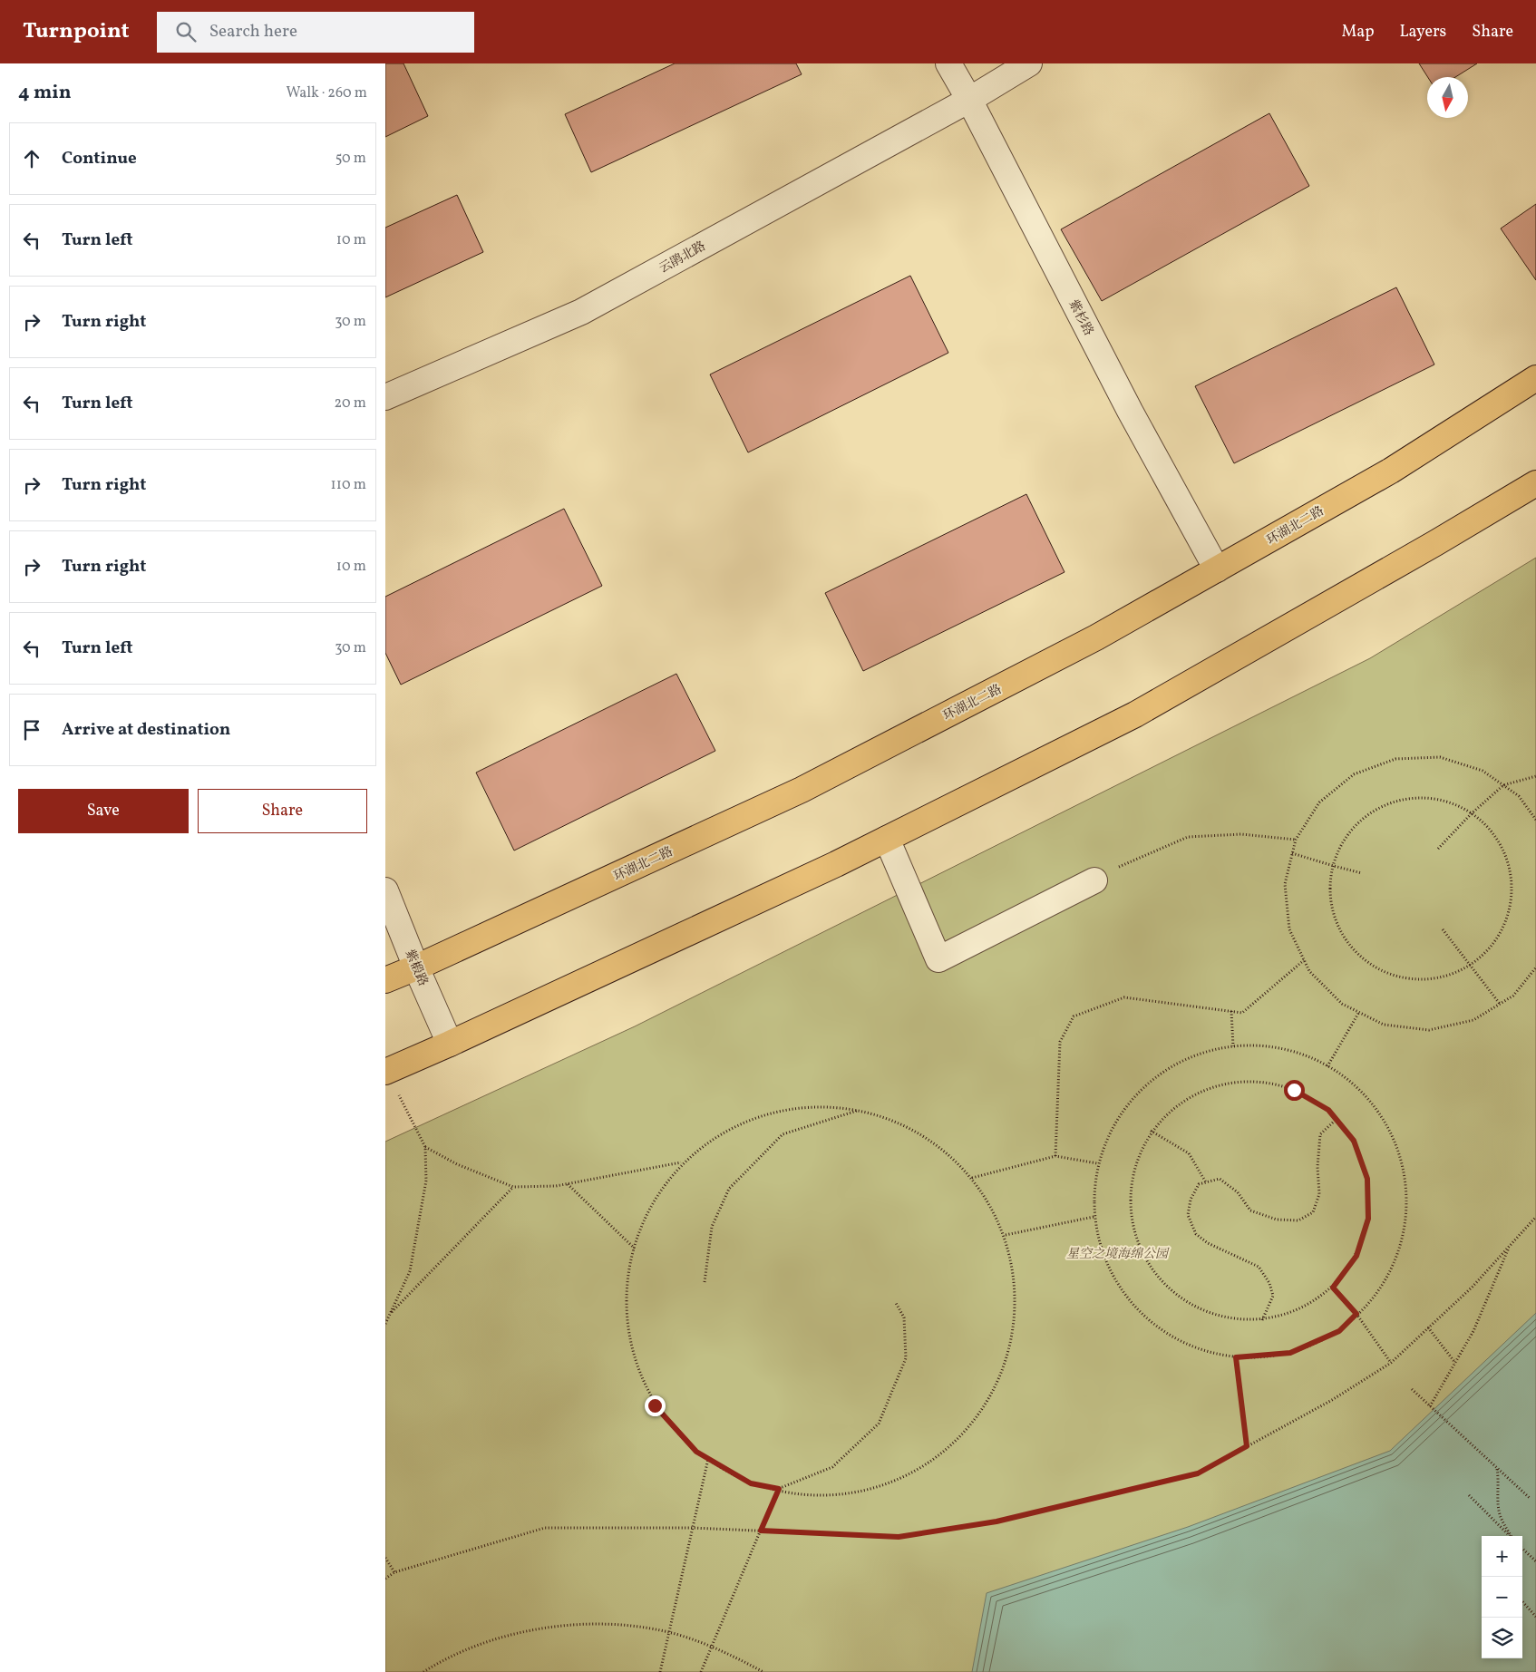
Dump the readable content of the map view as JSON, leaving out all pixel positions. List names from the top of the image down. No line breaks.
{"streets":{"main road":["环湖北二路"],"street":["云鹃北路","紫杉路","紫椴路"]},"crossings":[["云鹃北路","紫杉路"],["紫杉路","环湖北二路"],["环湖北二路","紫椴路"]],"parks":["星空之境海绵公园"],"north":"bottom","page":{"header":"Turnpoint","search":"Search here","nav":["Map","Layers","Share"],"heading":["4 min","Walk · 260 m"],"list":[["Continue","50 m"],["Turn left","10 m"],["Turn right","30 m"],["Turn left","20 m"],["Turn right","110 m"],["Turn right","10 m"],["Turn left","30 m"],"Arrive at destination"],"buttons":["Save","Share"],"map_buttons":["+","−"]}}
